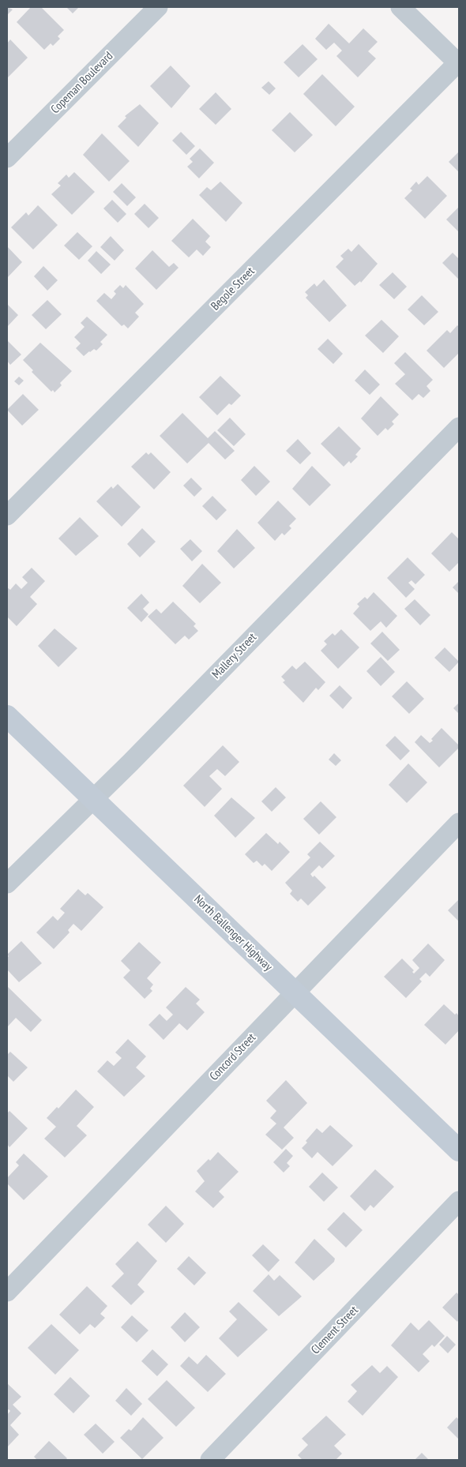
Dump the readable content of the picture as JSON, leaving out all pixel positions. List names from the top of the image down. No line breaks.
{"streets":{"main road":["North Ballenger Highway"],"street":["Copeman Boulevard","Begole Street","Mallery Street","Concord Street","Clement Street"]},"crossings":[["Mallery Street","North Ballenger Highway"],["North Ballenger Highway","Concord Street"]]}
